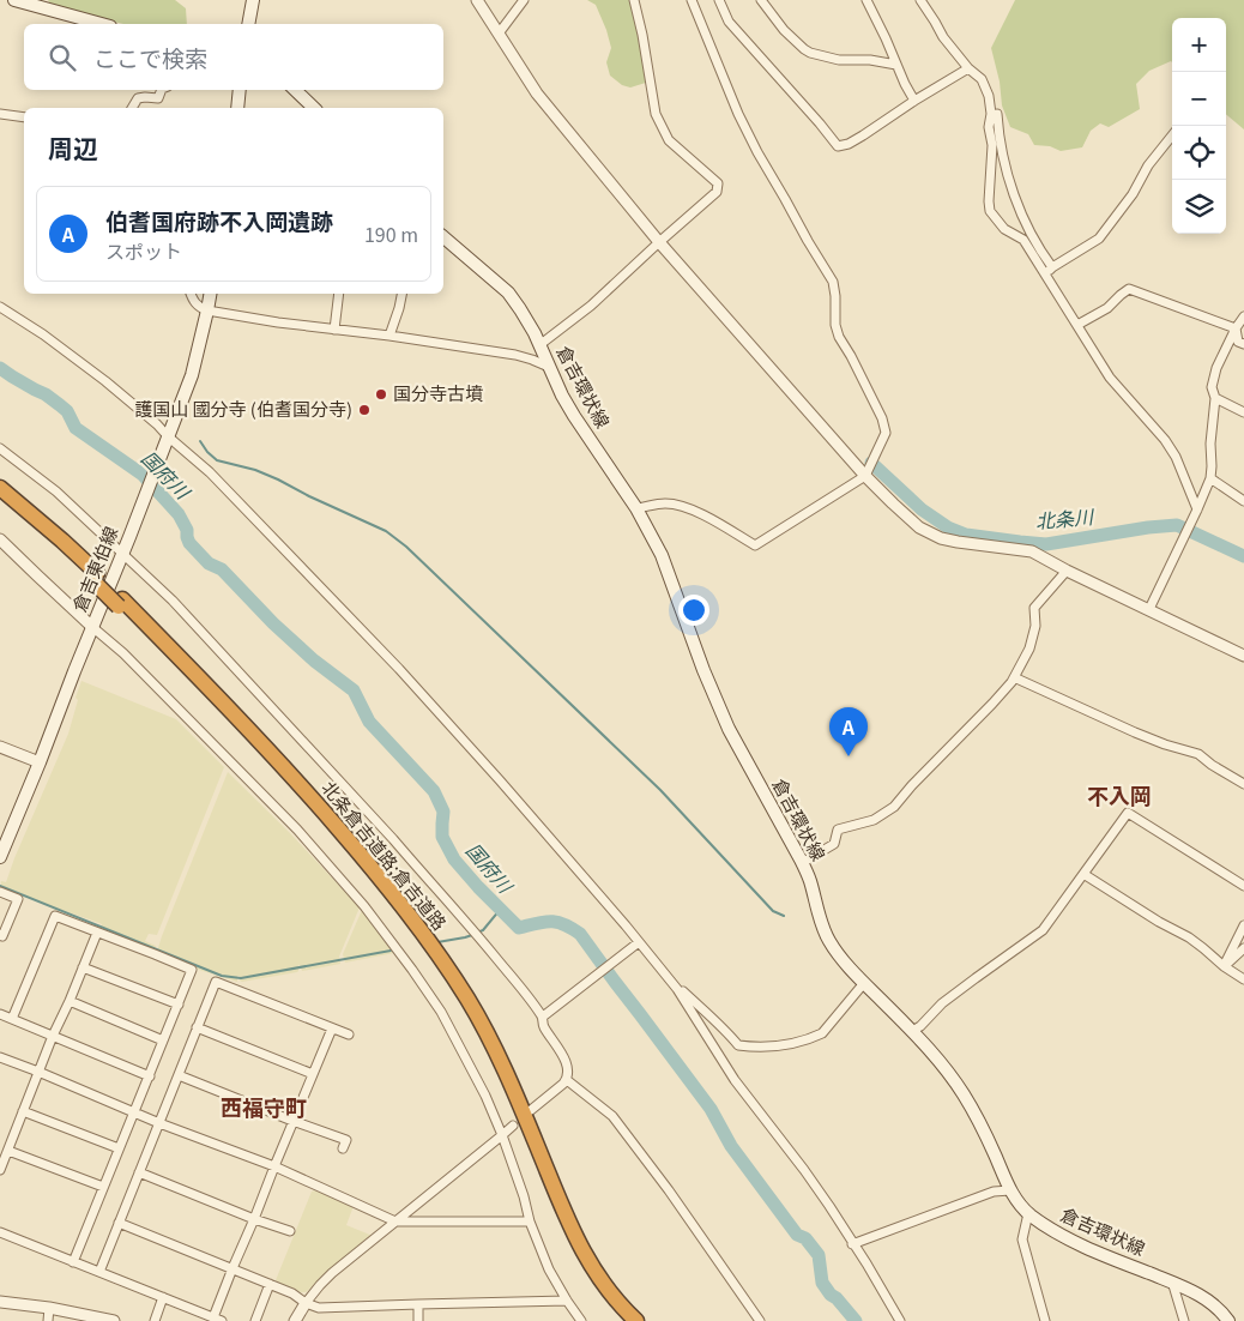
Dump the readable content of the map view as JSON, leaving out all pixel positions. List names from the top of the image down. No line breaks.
{"streets":{"highway":["北条倉吉道路;倉吉道路"],"main road":["倉吉環状線","倉吉東伯線"]},"districts":["不入岡","西福守町"],"water":["国府川","北条川"],"places":["国分寺古墳","護国山 國分寺 (伯耆国分寺)"],"page":{"map_buttons":["+","−"],"search":"ここで検索","heading":"周辺","list":[{"mark":"A","name":"伯耆国府跡不入岡遺跡","note":"スポット","value":"190 m"}],"pins":"A"}}
